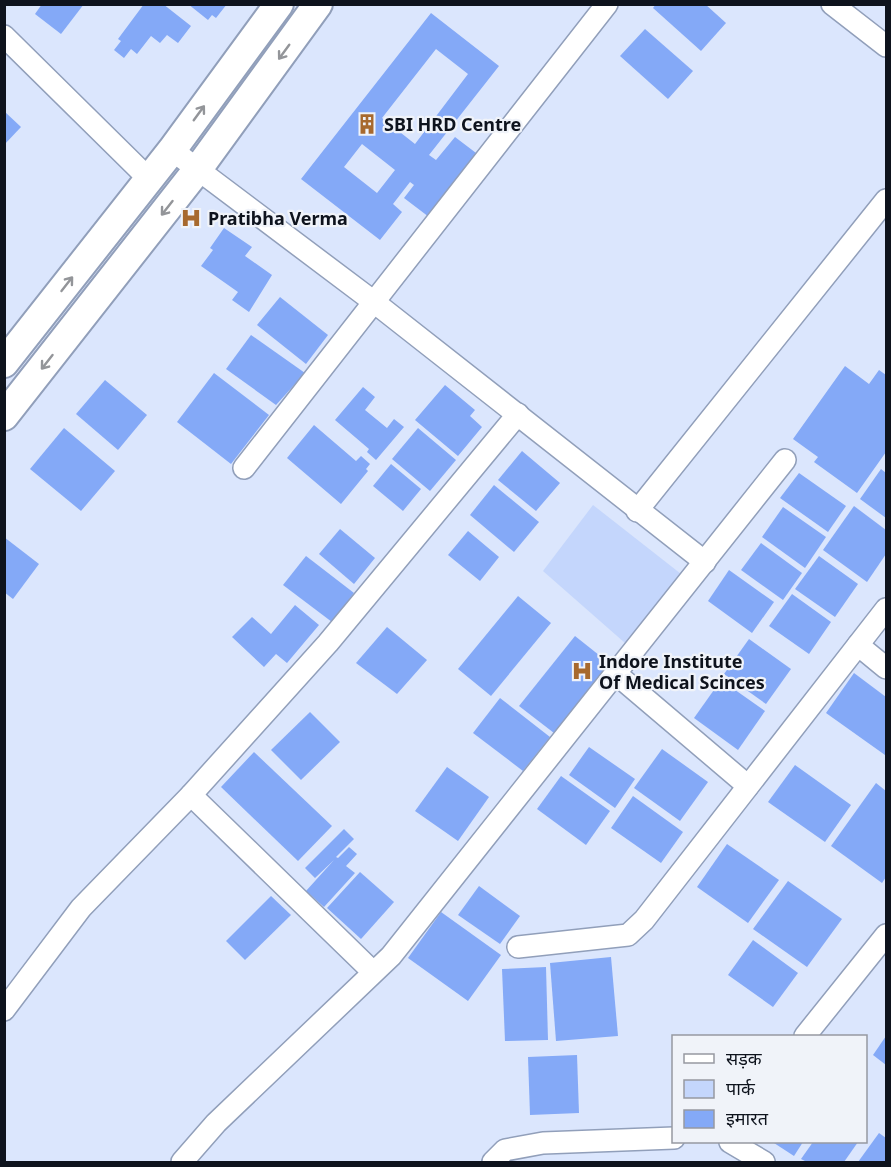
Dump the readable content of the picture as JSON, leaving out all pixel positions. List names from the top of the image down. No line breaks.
{"places":{"building":["SBI HRD Centre"],"hospital":["Pratibha Verma","Indore Institute Of Medical Scinces"]},"legend":["सड़क","पार्क","इमारत"]}
